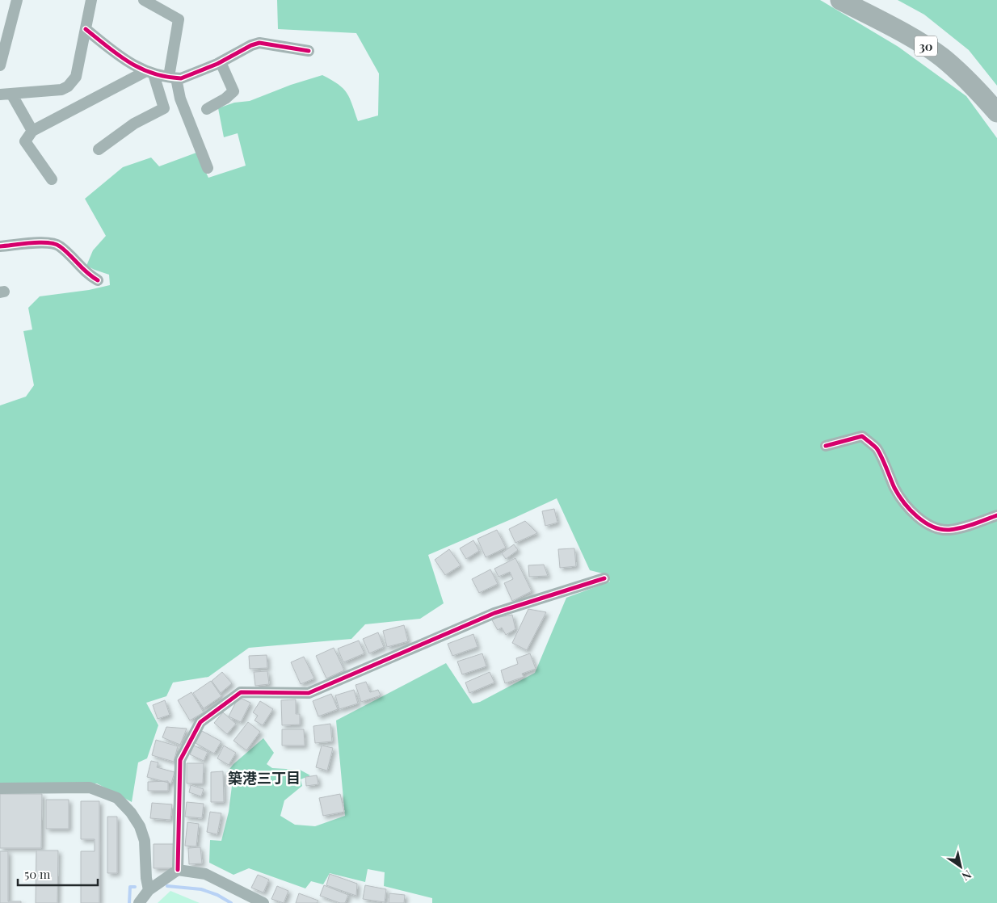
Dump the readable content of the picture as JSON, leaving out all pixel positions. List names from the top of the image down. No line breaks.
{"streets":{"highway":["30"]},"districts":["築港三丁目"],"scale_bar":"50 m","north":"bottom right"}
